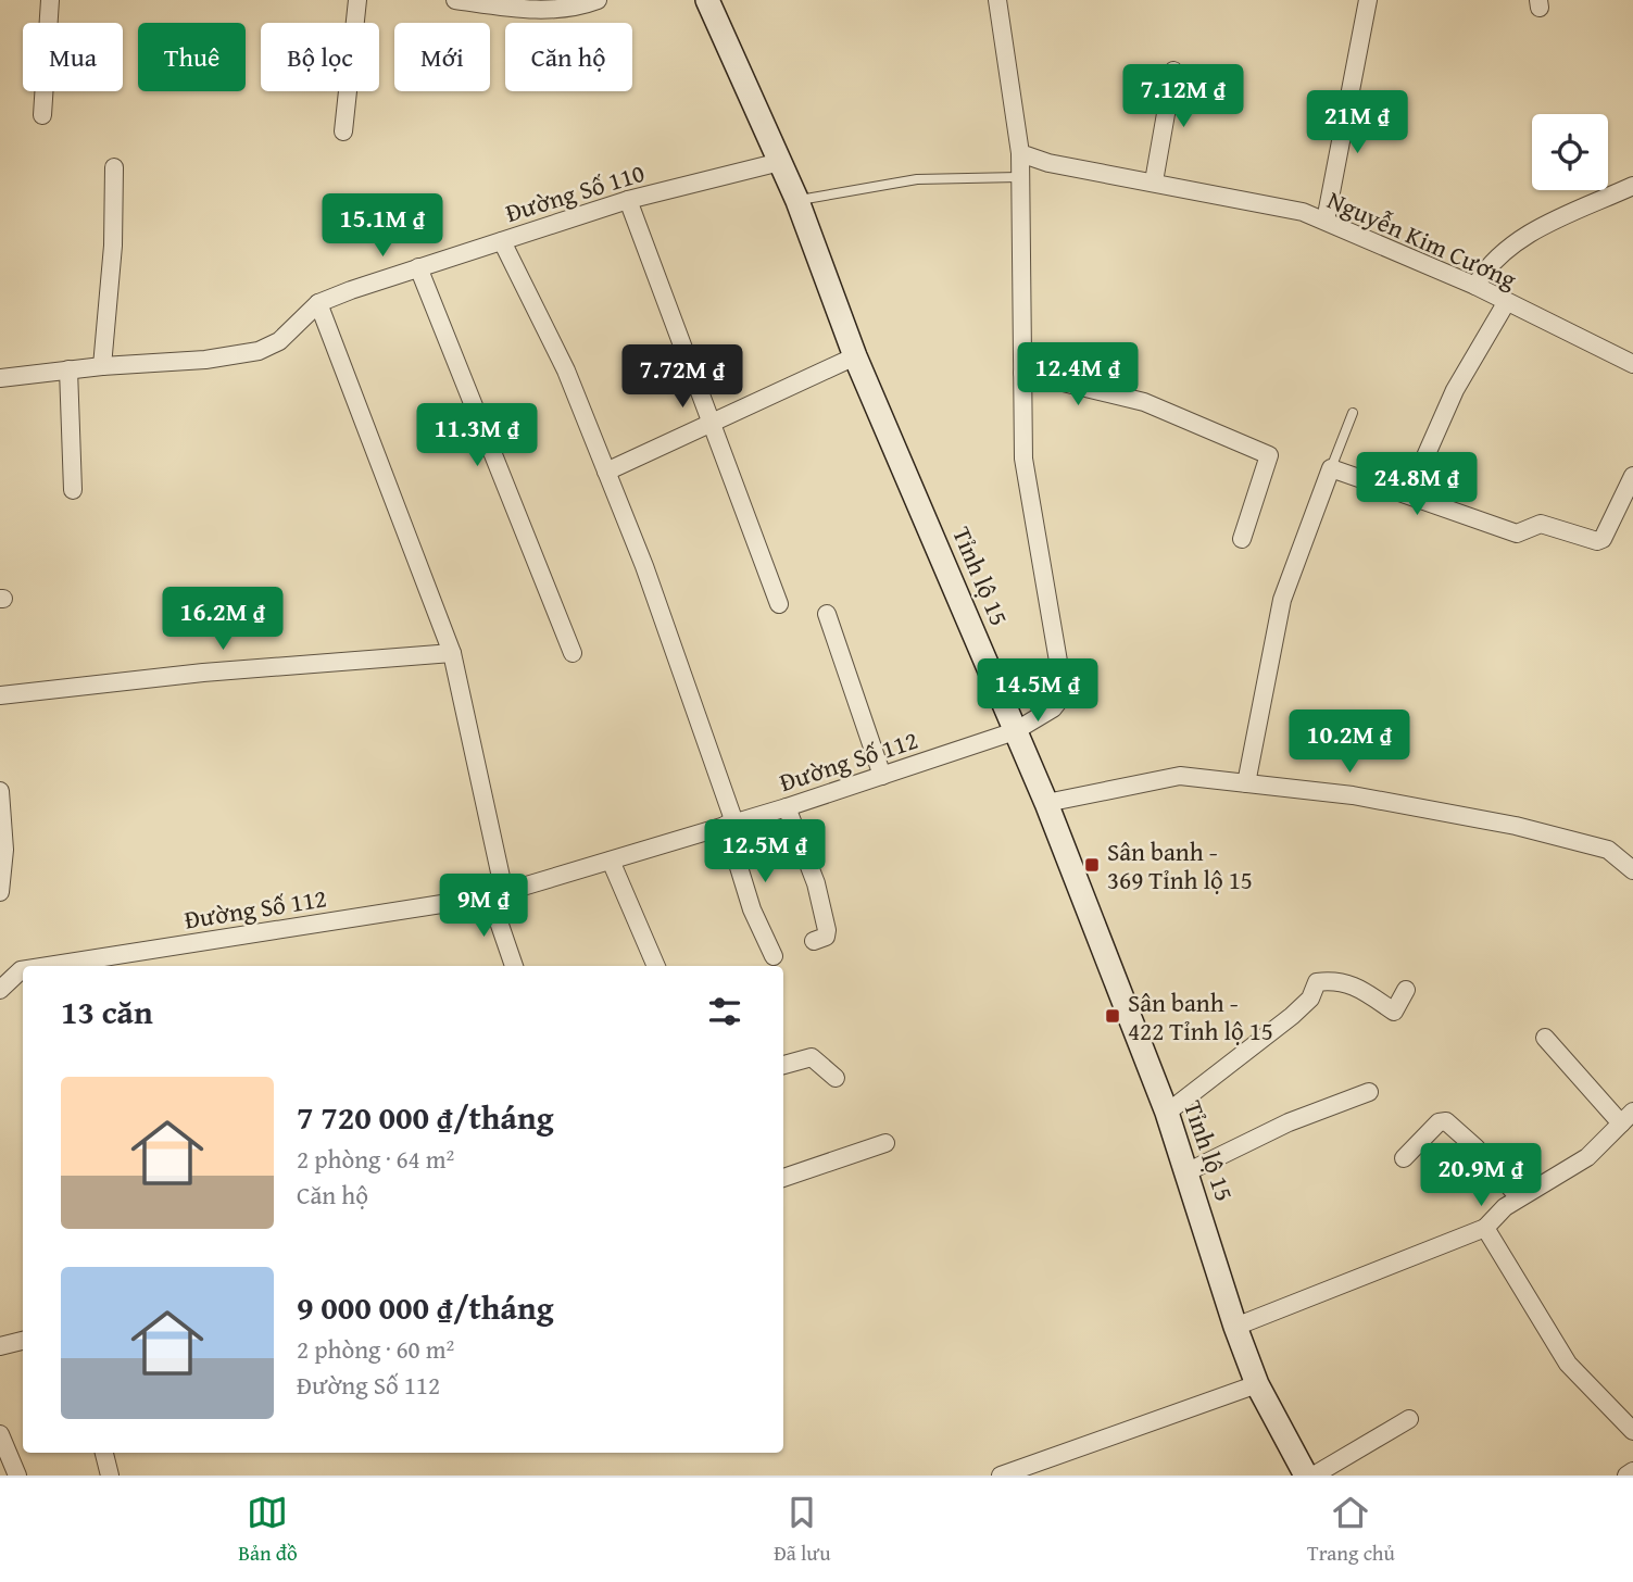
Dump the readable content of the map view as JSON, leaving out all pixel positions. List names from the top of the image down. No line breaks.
{"streets":{"main road":["Tỉnh lộ 15"],"street":["Đường Số 110","Nguyễn Kim Cương","Đường Số 112"]},"crossings":[["Đường Số 110","Tỉnh lộ 15"],["Nguyễn Kim Cương","Đường Số 112"],["Tỉnh lộ 15","Đường Số 112"]],"places":{"transit":["Sân banh - 369 Tỉnh lộ 15","Sân banh - 422 Tỉnh lộ 15"]},"page":{"chip":["Mua","Thuê","Bộ lọc","Mới","Căn hộ"],"price":["7.12M ₫","21M ₫","15.1M ₫","12.4M ₫","7.72M ₫","11.3M ₫","24.8M ₫","16.2M ₫","14.5M ₫","10.2M ₫","12.5M ₫","9M ₫","20.9M ₫"],"heading":"13 căn","list":[{"name":"7 720 000 ₫/tháng","note":"2 phòng · 64 m² · Căn hộ"},{"name":"9 000 000 ₫/tháng","note":"2 phòng · 60 m² · Đường Số 112"}],"tabs":["Bản đồ","Đã lưu","Trang chủ"]}}
